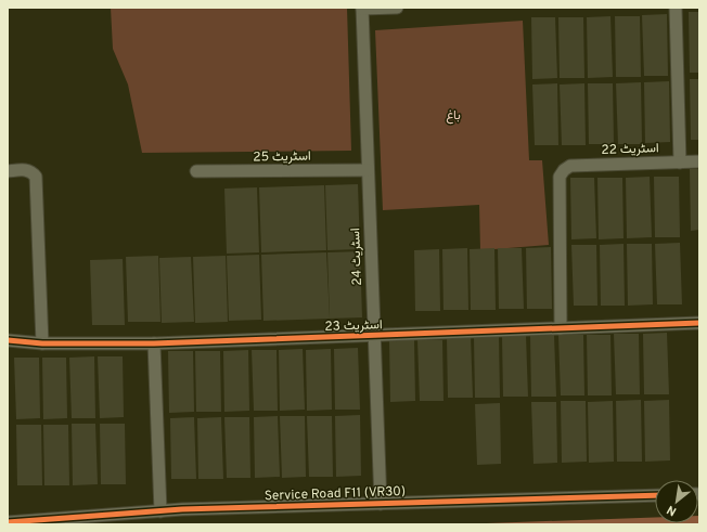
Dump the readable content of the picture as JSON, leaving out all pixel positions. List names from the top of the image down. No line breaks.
{"streets":{"street":["اسٹریٹ 22","اسٹریٹ 25","اسٹریٹ 24","اسٹریٹ 23","Service Road F11 (VR30)"]},"crossings":[["اسٹریٹ 22","اسٹریٹ 23"],["اسٹریٹ 25","اسٹریٹ 24"],["اسٹریٹ 24","اسٹریٹ 23"],["اسٹریٹ 24","Service Road F11 (VR30)"]],"parks":["باغ"],"north":"bottom left"}
